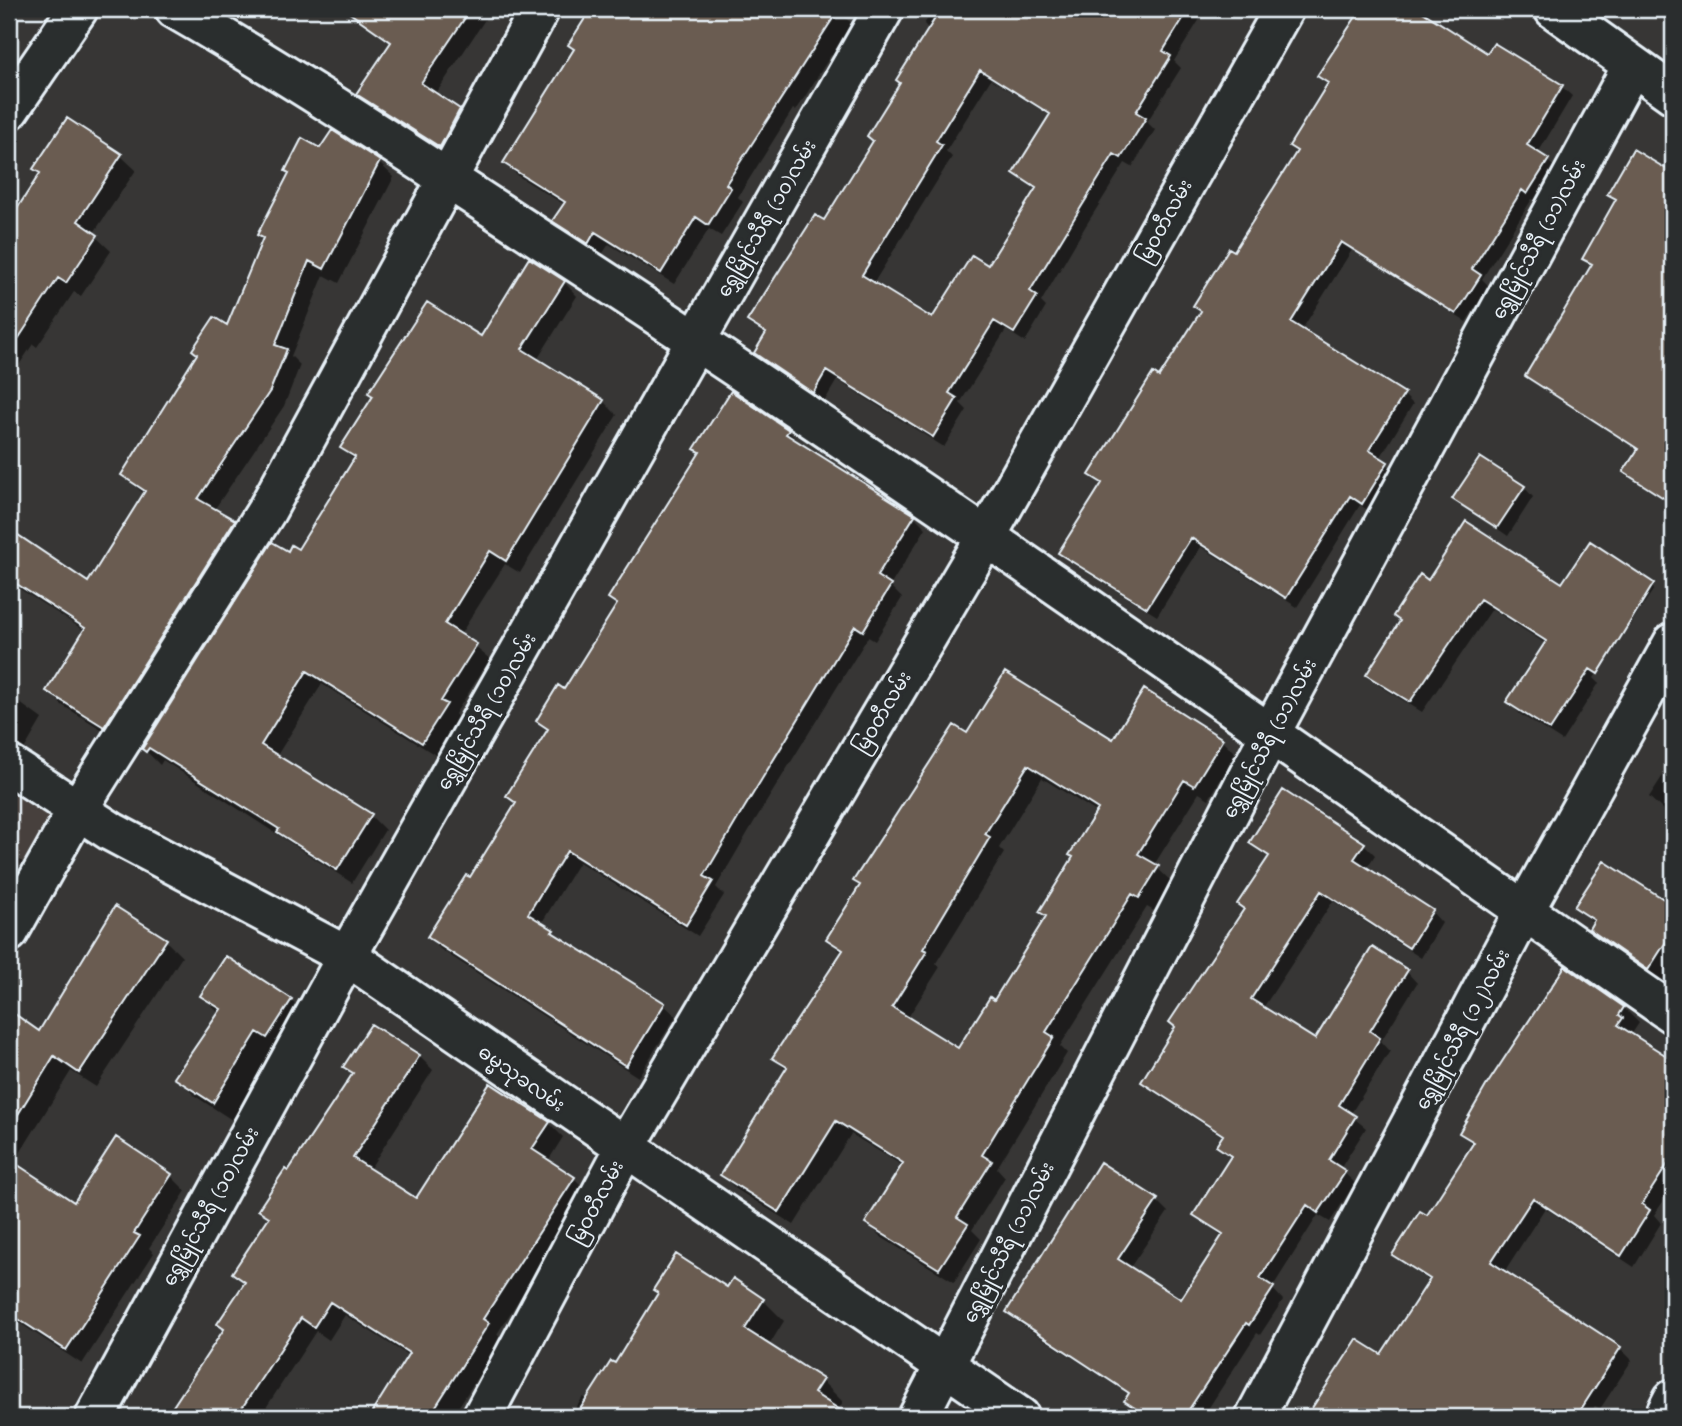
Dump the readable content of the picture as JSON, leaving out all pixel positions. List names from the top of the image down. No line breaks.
{"streets":{"street":["ရွှေမြိုင်သီရီ (၁၀)လမ်း","မြဝတီလမ်း","ရွှေမြိုင်သီရီ (၁၁)လမ်း","ရွှေမြိုင်သီရီ (၁၂)လမ်း","ဓမ္မသုခလမ်း"]},"crossings":[["ရွှေမြိုင်သီရီ (၁၀)လမ်း","ဓမ္မသုခလမ်း"],["မြဝတီလမ်း","ဓမ္မသုခလမ်း"],["ရွှေမြိုင်သီရီ (၁၁)လမ်း","ဓမ္မသုခလမ်း"]]}
